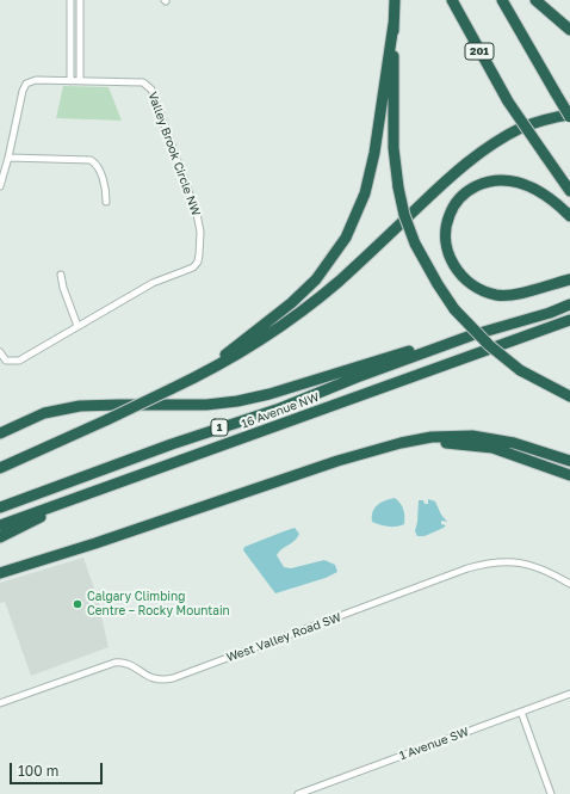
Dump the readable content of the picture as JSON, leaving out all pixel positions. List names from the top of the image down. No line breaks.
{"streets":{"highway":["201","16 Avenue NW","1"],"street":["Valley Brook Circle NW","West Valley Road SW","1 Avenue SW"]},"places":["Calgary Climbing Centre – Rocky Mountain"],"scale_bar":"100 m"}
